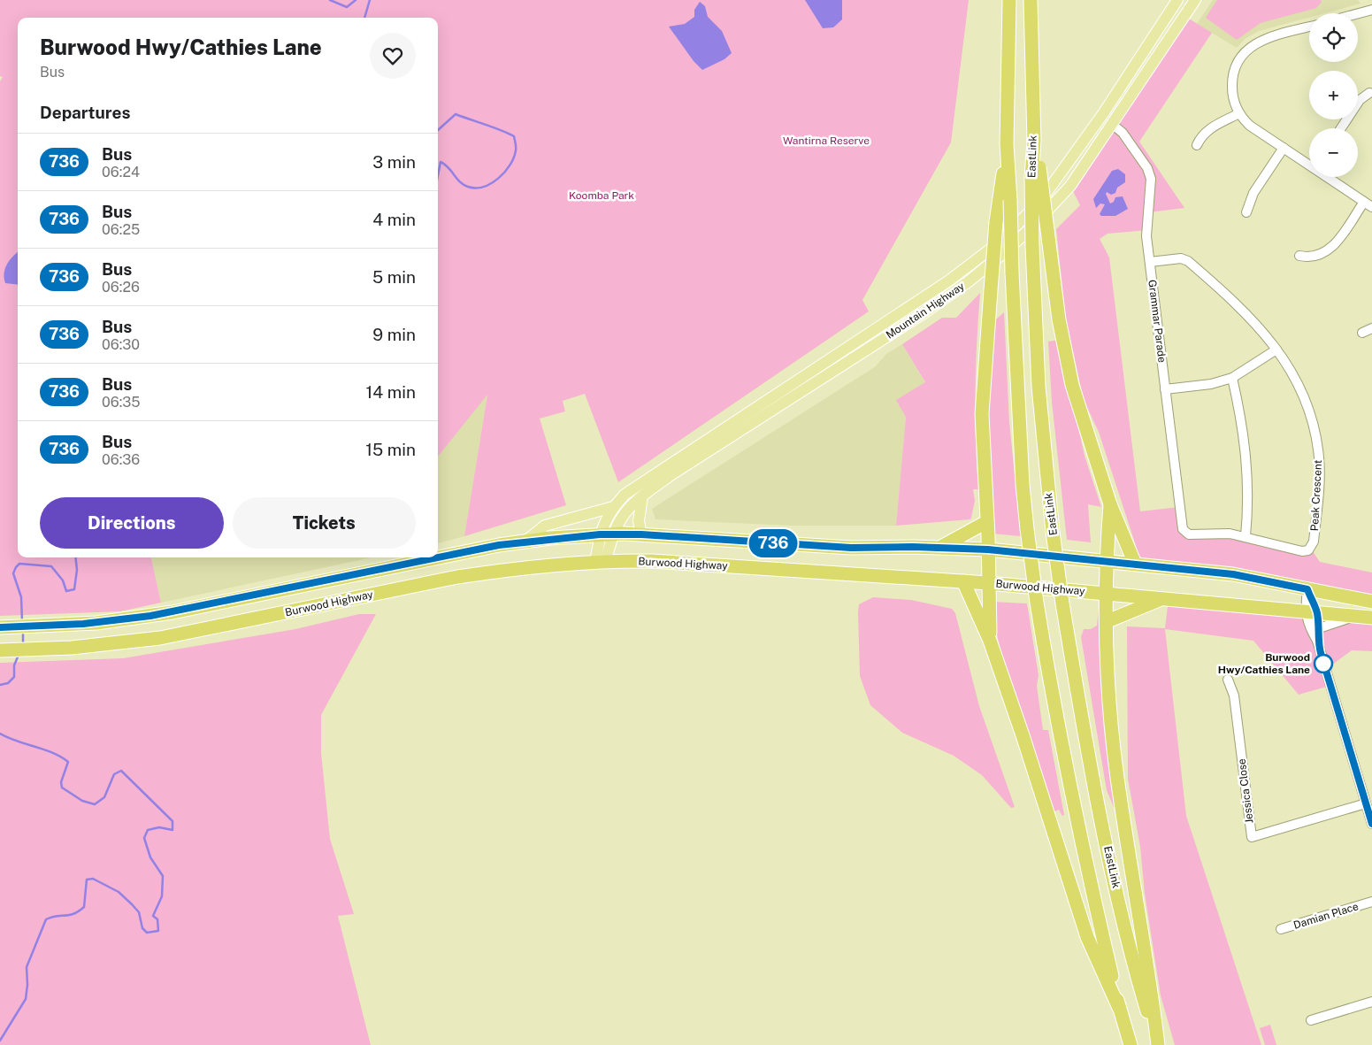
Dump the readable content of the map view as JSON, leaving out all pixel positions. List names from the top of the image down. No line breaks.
{"streets":{"highway":["EastLink","Burwood Highway"],"main road":["Mountain Highway"],"street":["Grammar Parade","Peak Crescent","Jessica Close","Damian Place"]},"crossings":[["Mountain Highway","Grammar Parade"],["Mountain Highway","Burwood Highway"],["Grammar Parade","Peak Crescent"]],"parks":["Wantirna Reserve","Koomba Park"],"places":["Burwood Hwy/Cathies Lane"],"lines":["bus line 736"],"page":{"on_map":"736","map_buttons":["+","−"],"heading":[["Burwood Hwy/Cathies Lane","Bus"],"Departures"],"list":[{"mark":"736","name":"Bus","note":"06:24","value":"3 min"},{"mark":"736","name":"Bus","note":"06:25","value":"4 min"},{"mark":"736","name":"Bus","note":"06:26","value":"5 min"},{"mark":"736","name":"Bus","note":"06:30","value":"9 min"},{"mark":"736","name":"Bus","note":"06:35","value":"14 min"},{"mark":"736","name":"Bus","note":"06:36","value":"15 min"}],"buttons":["Directions","Tickets"]}}
